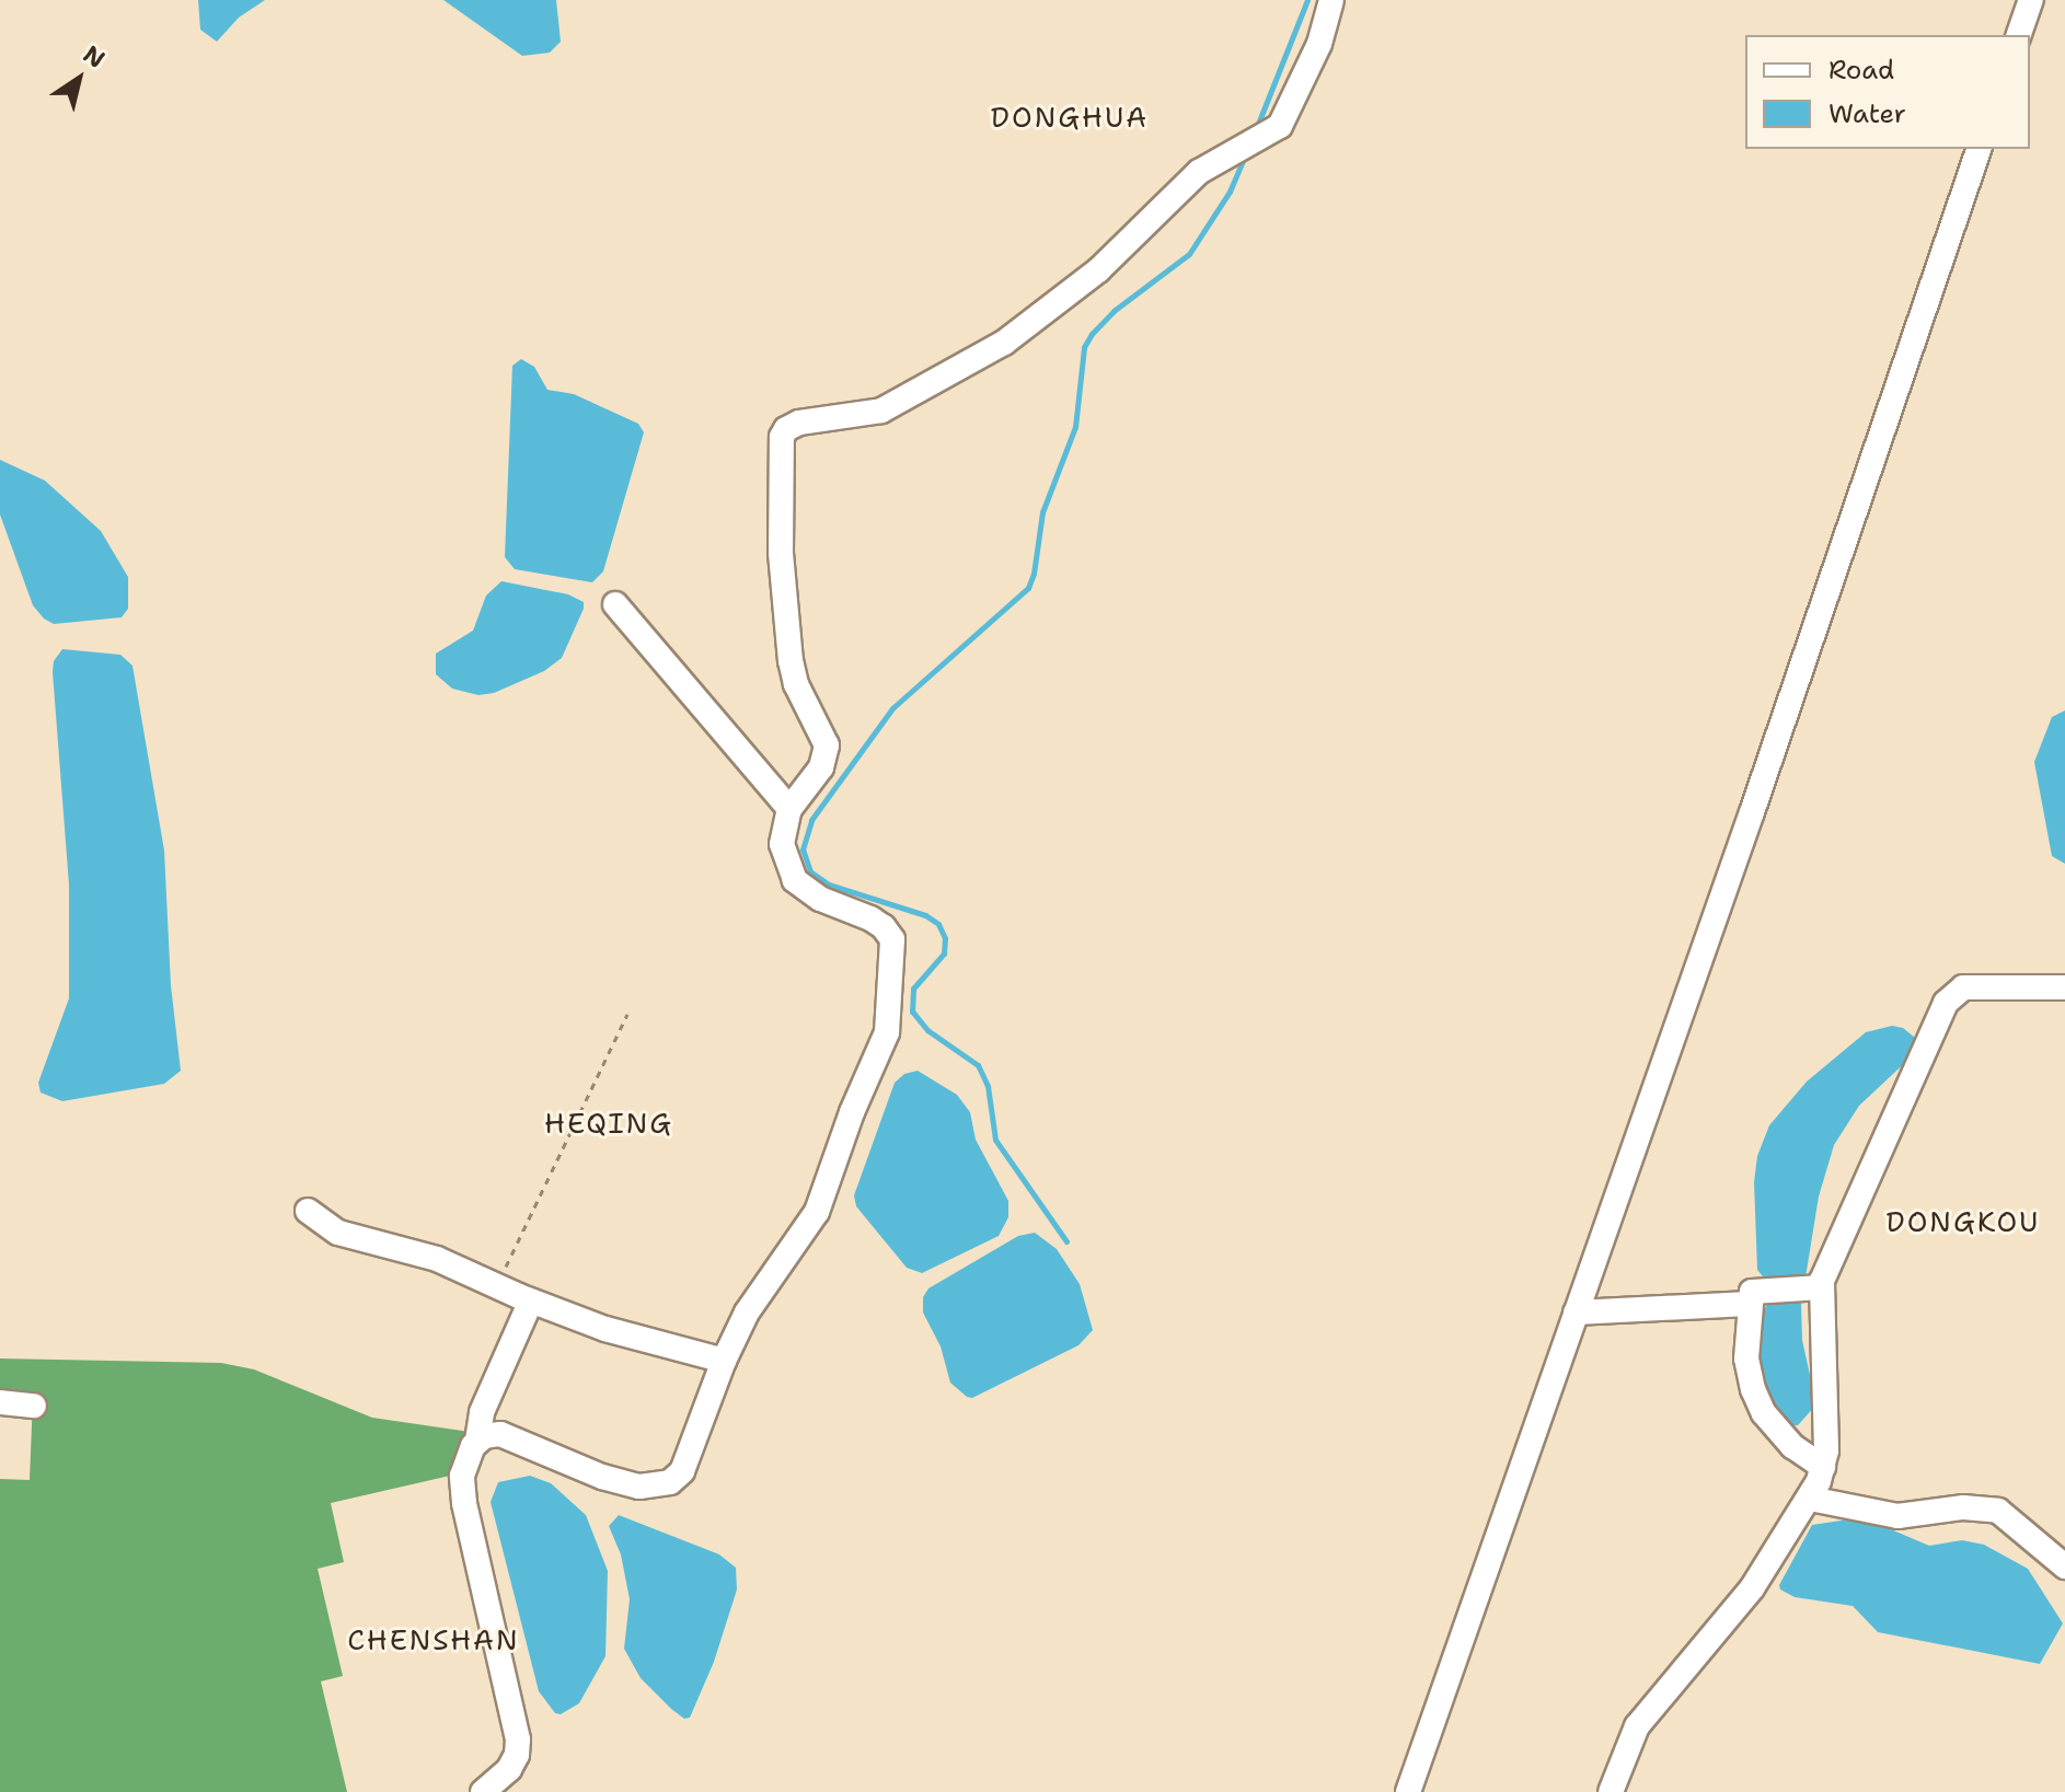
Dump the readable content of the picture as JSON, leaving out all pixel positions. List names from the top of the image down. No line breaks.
{"districts":["DONGHUA","HEQING","DONGKOU","CHENSHAN"],"legend":["Road","Water"],"north":"top right"}
